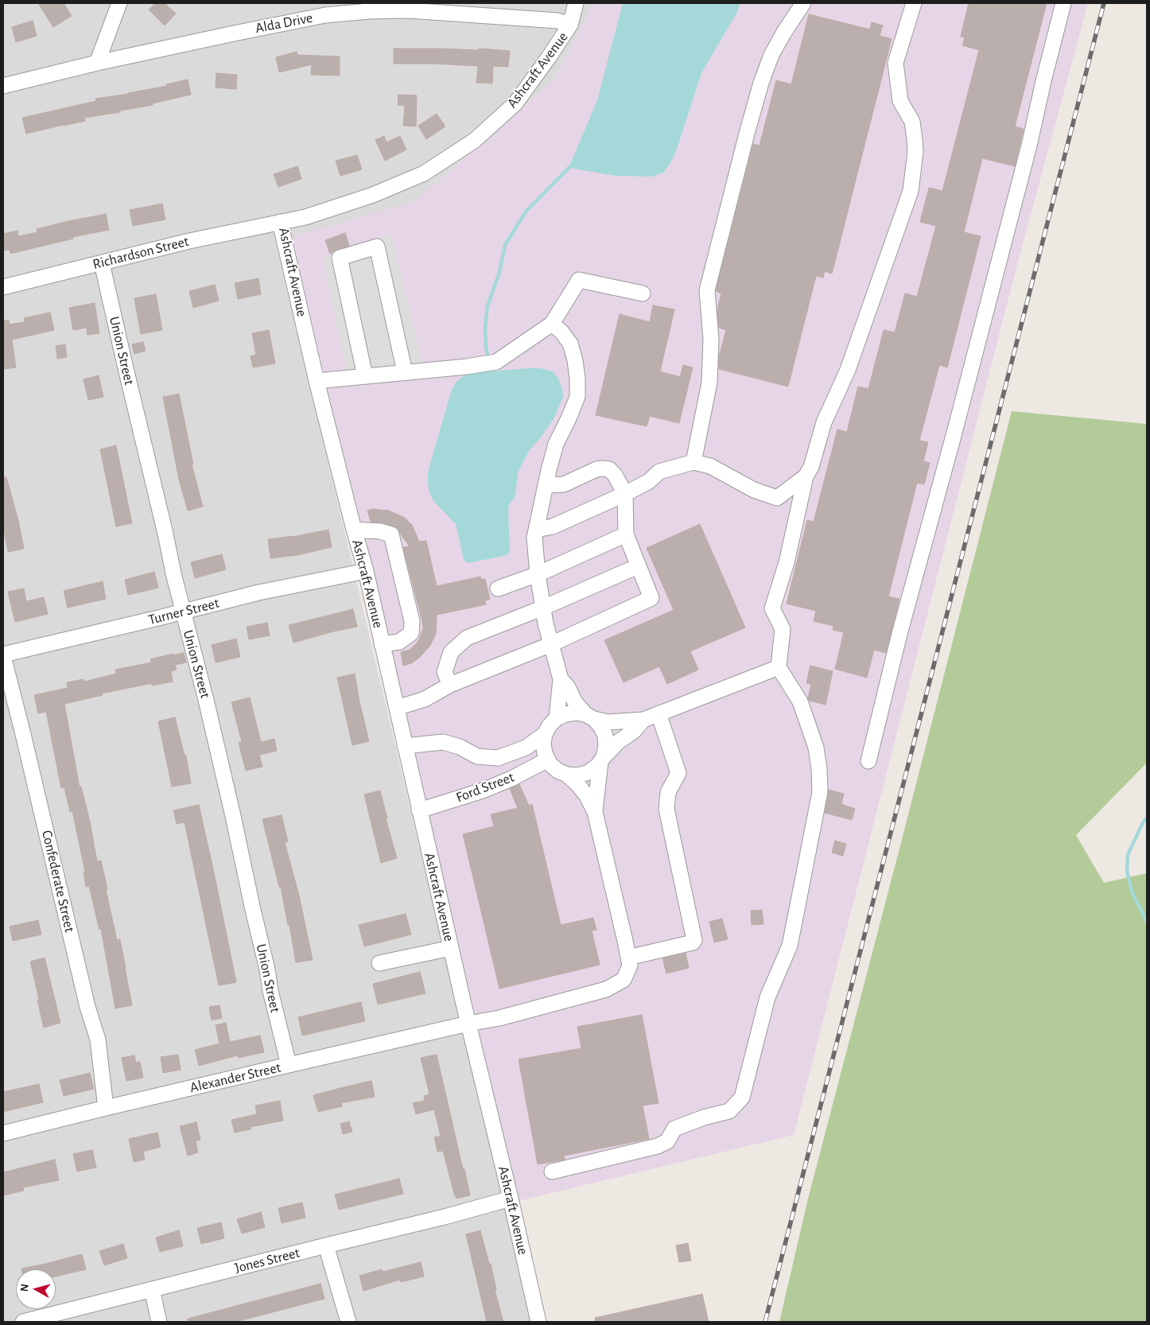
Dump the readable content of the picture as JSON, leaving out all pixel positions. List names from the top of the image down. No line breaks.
{"streets":{"street":["Alda Drive","Ashcraft Avenue","Richardson Street","Union Street","Turner Street","Ford Street","Confederate Street","Alexander Street","Jones Street"]},"crossings":[["Alda Drive","Ashcraft Avenue"],["Ashcraft Avenue","Richardson Street"],["Ashcraft Avenue","Turner Street"],["Ashcraft Avenue","Ford Street"],["Ashcraft Avenue","Alexander Street"],["Ashcraft Avenue","Jones Street"],["Richardson Street","Union Street"],["Union Street","Turner Street"],["Union Street","Alexander Street"],["Turner Street","Confederate Street"],["Confederate Street","Alexander Street"]],"north":"left"}
